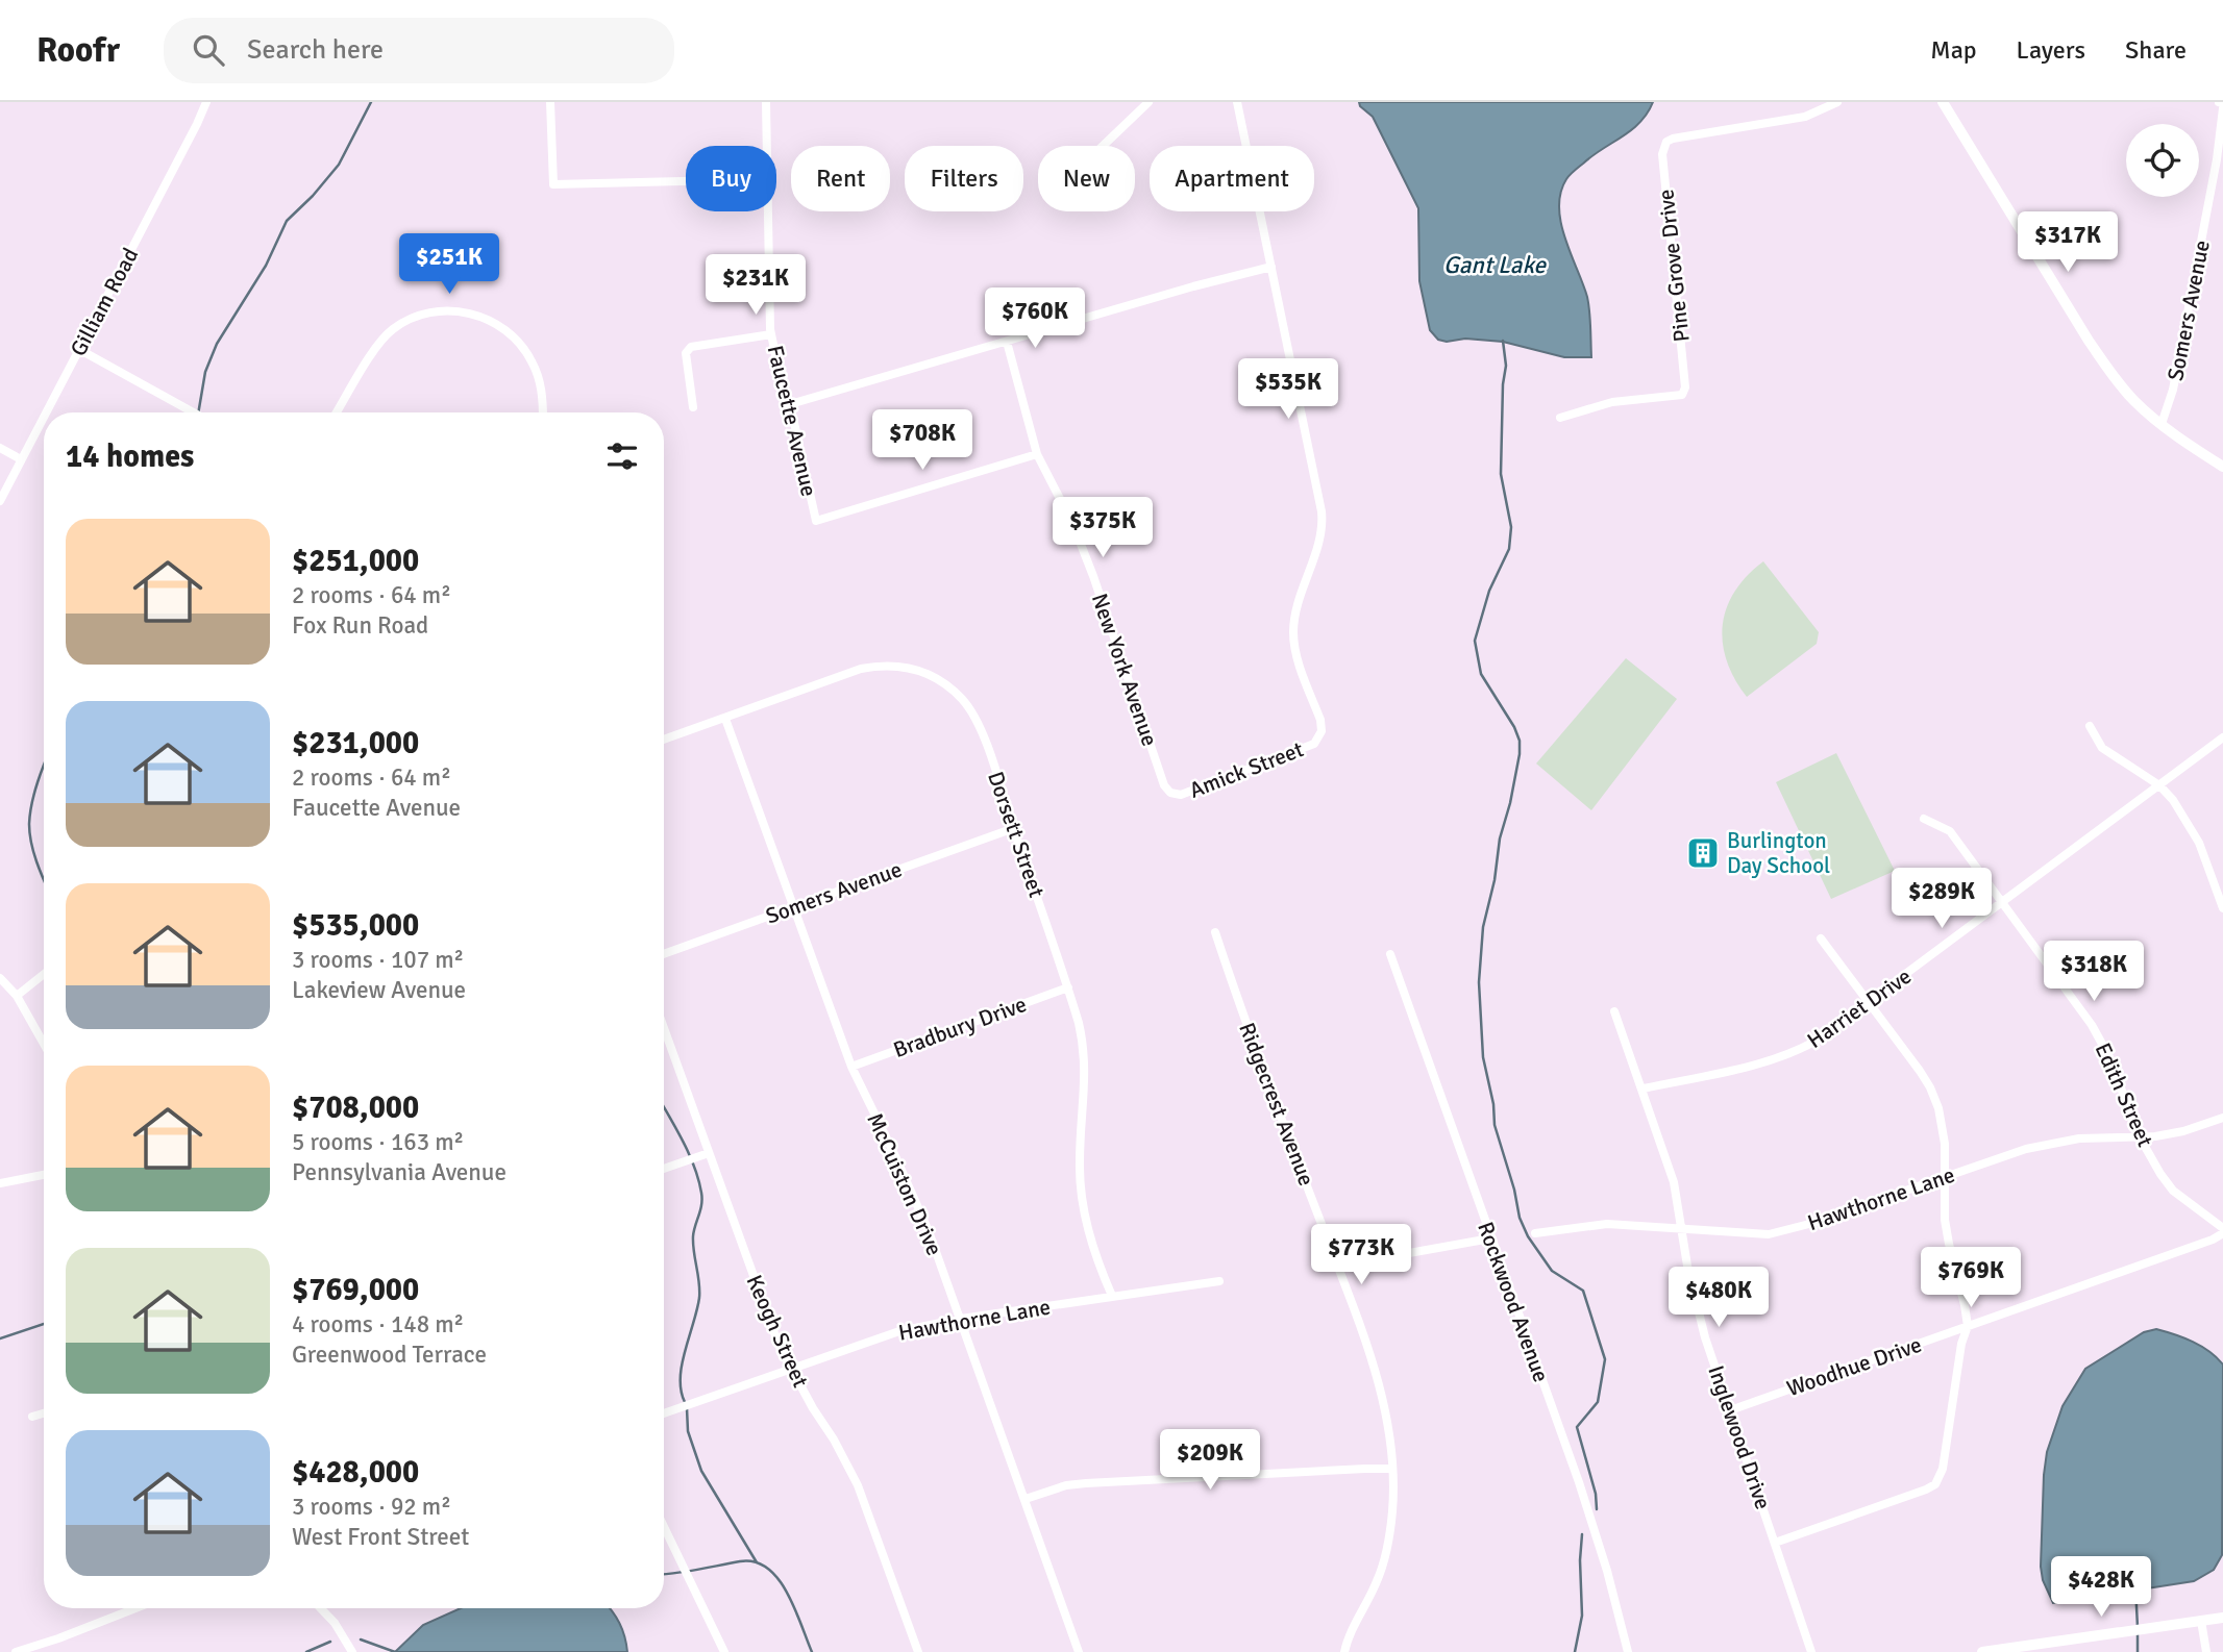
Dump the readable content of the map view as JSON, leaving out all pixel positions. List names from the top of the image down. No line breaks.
{"streets":{"street":["Pine Grove Drive","Gilliam Road","Somers Avenue","Faucette Avenue","New York Avenue","Amick Street","Dorsett Street","Harriet Drive","Bradbury Drive","Edith Street","Ridgecrest Avenue","McCuiston Drive","Hawthorne Lane","Rockwood Avenue","Keogh Street","Woodhue Drive","Inglewood Drive"]},"crossings":[["Somers Avenue","Dorsett Street"],["Somers Avenue","McCuiston Drive"],["Faucette Avenue","New York Avenue"],["New York Avenue","Amick Street"],["Dorsett Street","Bradbury Drive"],["Dorsett Street","McCuiston Drive"],["Dorsett Street","Hawthorne Lane"],["Harriet Drive","Edith Street"],["Harriet Drive","Inglewood Drive"],["Bradbury Drive","McCuiston Drive"],["Edith Street","Hawthorne Lane"],["Edith Street","Woodhue Drive"],["McCuiston Drive","Hawthorne Lane"],["Hawthorne Lane","Keogh Street"],["Hawthorne Lane","Inglewood Drive"],["Woodhue Drive","Inglewood Drive"]],"water":["Gant Lake"],"places":{"building":["Burlington Day School"]},"page":{"header":"Roofr","search":"Search here","nav":["Map","Layers","Share"],"chip":["Buy","Rent","Filters","New","Apartment"],"price":["$317K","$251K","$231K","$760K","$535K","$708K","$375K","$289K","$318K","$773K","$769K","$480K","$209K","$428K"],"heading":"14 homes","list":[{"name":"$251,000","note":"2 rooms · 64 m² · Fox Run Road"},{"name":"$231,000","note":"2 rooms · 64 m² · Faucette Avenue"},{"name":"$535,000","note":"3 rooms · 107 m² · Lakeview Avenue"},{"name":"$708,000","note":"5 rooms · 163 m² · Pennsylvania Avenue"},{"name":"$769,000","note":"4 rooms · 148 m² · Greenwood Terrace"},{"name":"$428,000","note":"3 rooms · 92 m² · West Front Street"}]}}
